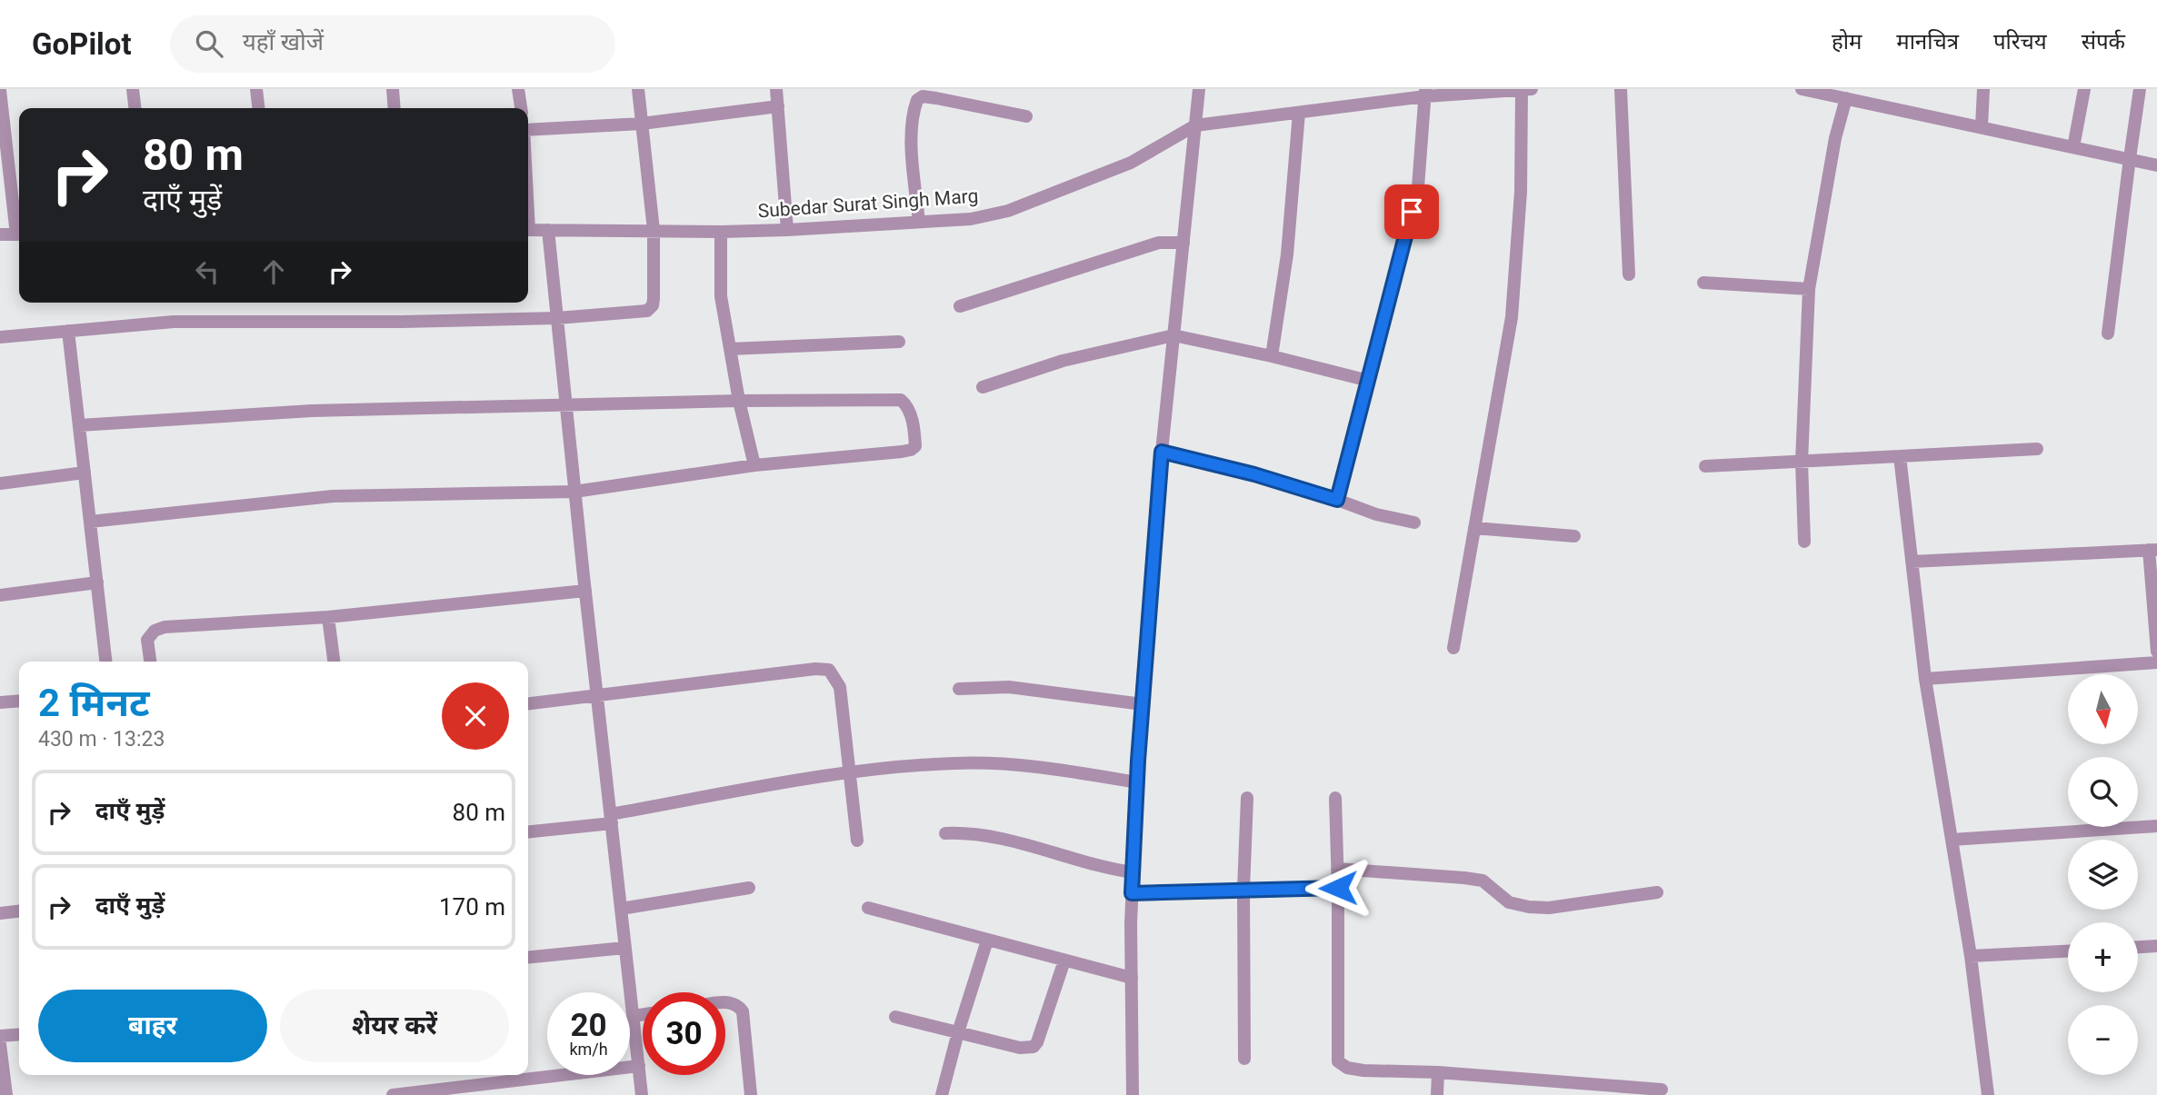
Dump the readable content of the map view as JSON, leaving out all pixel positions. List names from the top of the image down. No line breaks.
{"streets":{"street":["Subedar Surat Singh Marg"]},"north":"bottom","page":{"header":"GoPilot","search":"यहाँ खोजें","nav":["होम","मानचित्र","परिचय","संपर्क"],"turn":["80 m","दाएँ मुड़ें"],"heading":["2 मिनट","430 m · 13:23"],"map_buttons":["+","−"],"list":[{"name":"दाएँ मुड़ें","value":"80 m"},{"name":"दाएँ मुड़ें","value":"170 m"}],"buttons":["बाहर","शेयर करें"],"speed":"20 km/h","limit":"30"}}
